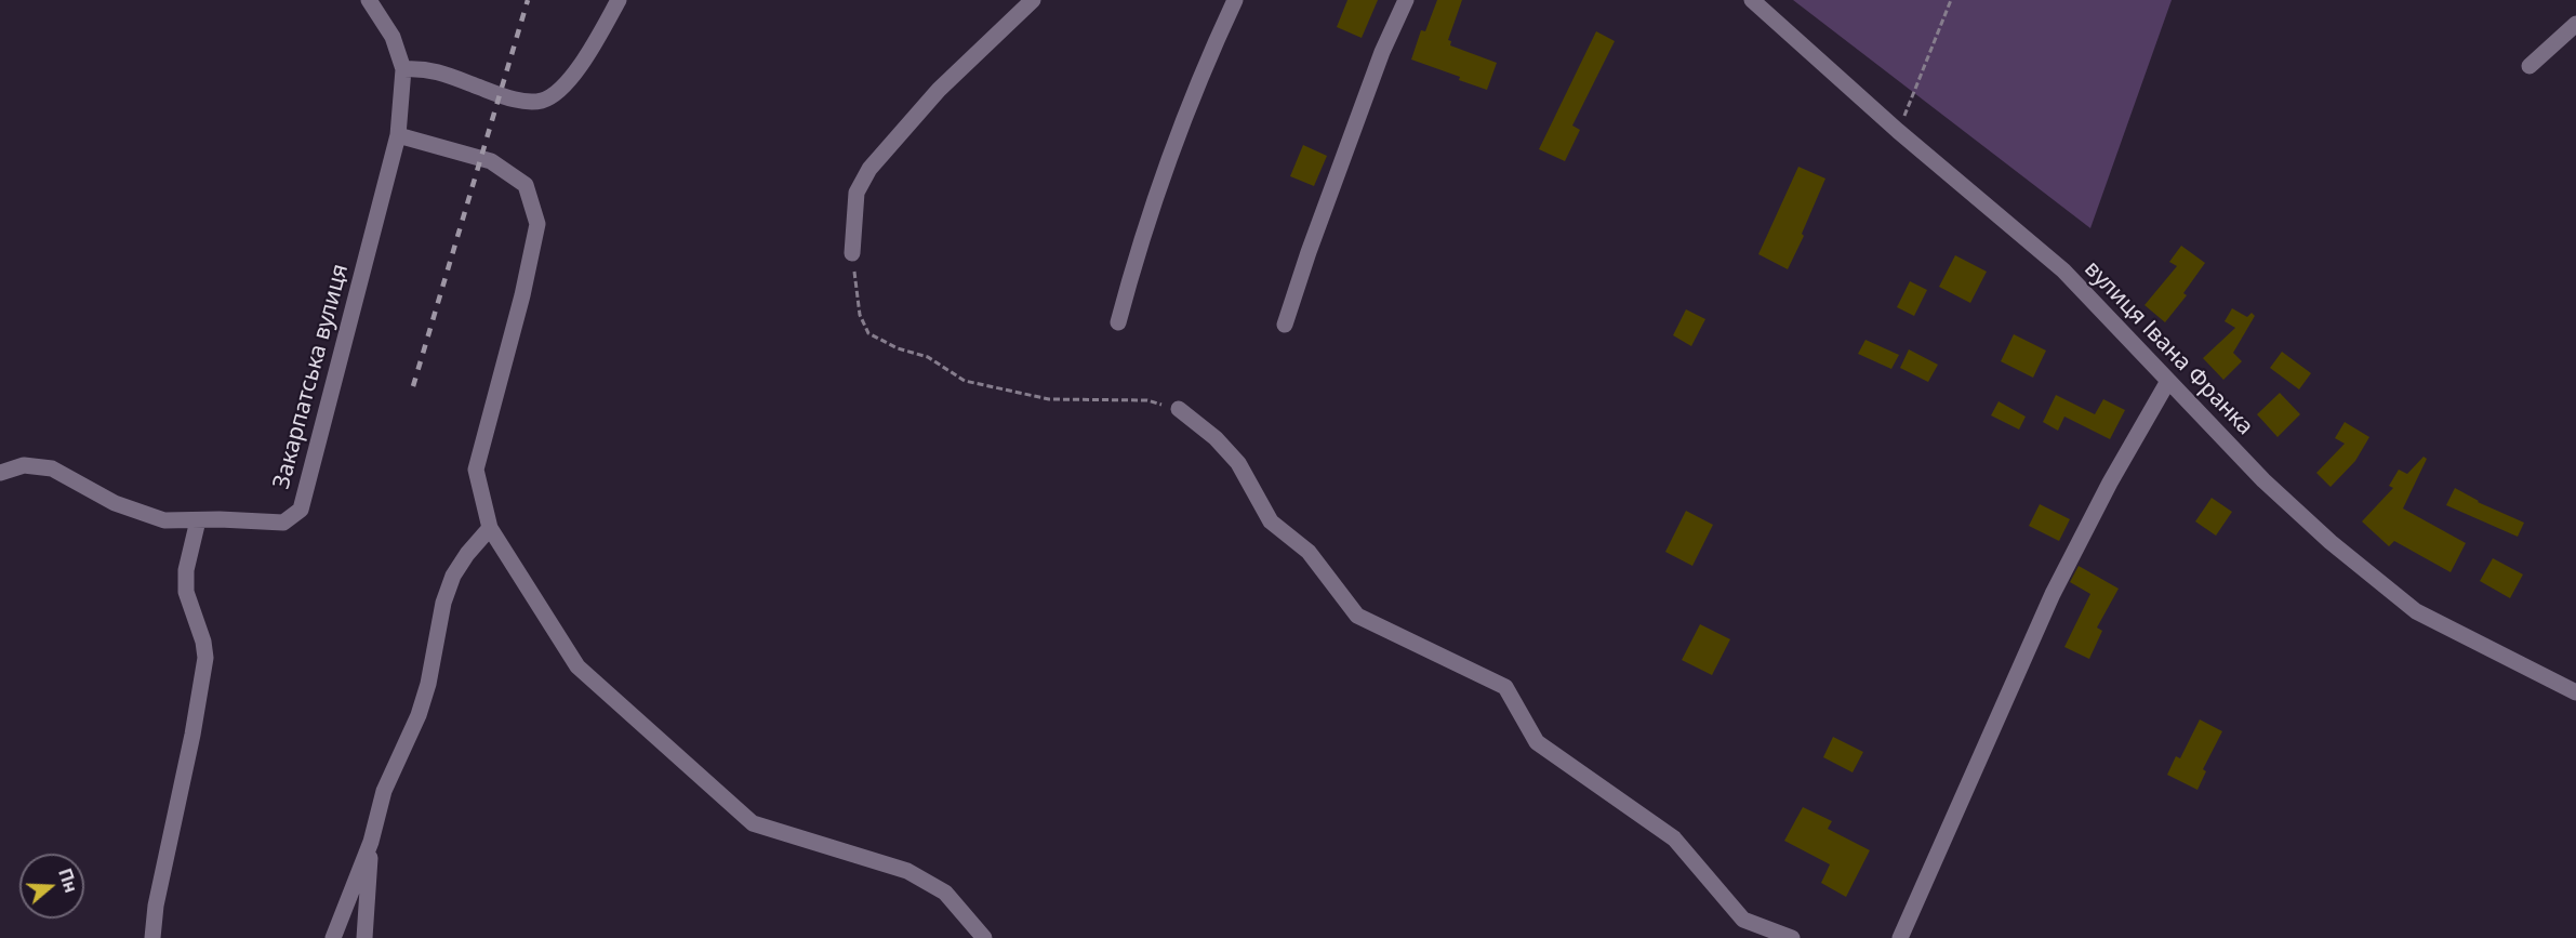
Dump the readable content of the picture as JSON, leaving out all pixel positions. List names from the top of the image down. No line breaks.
{"streets":{"street":["вулиця Івана Франка","Закарпатська вулиця"]},"north":"right"}
